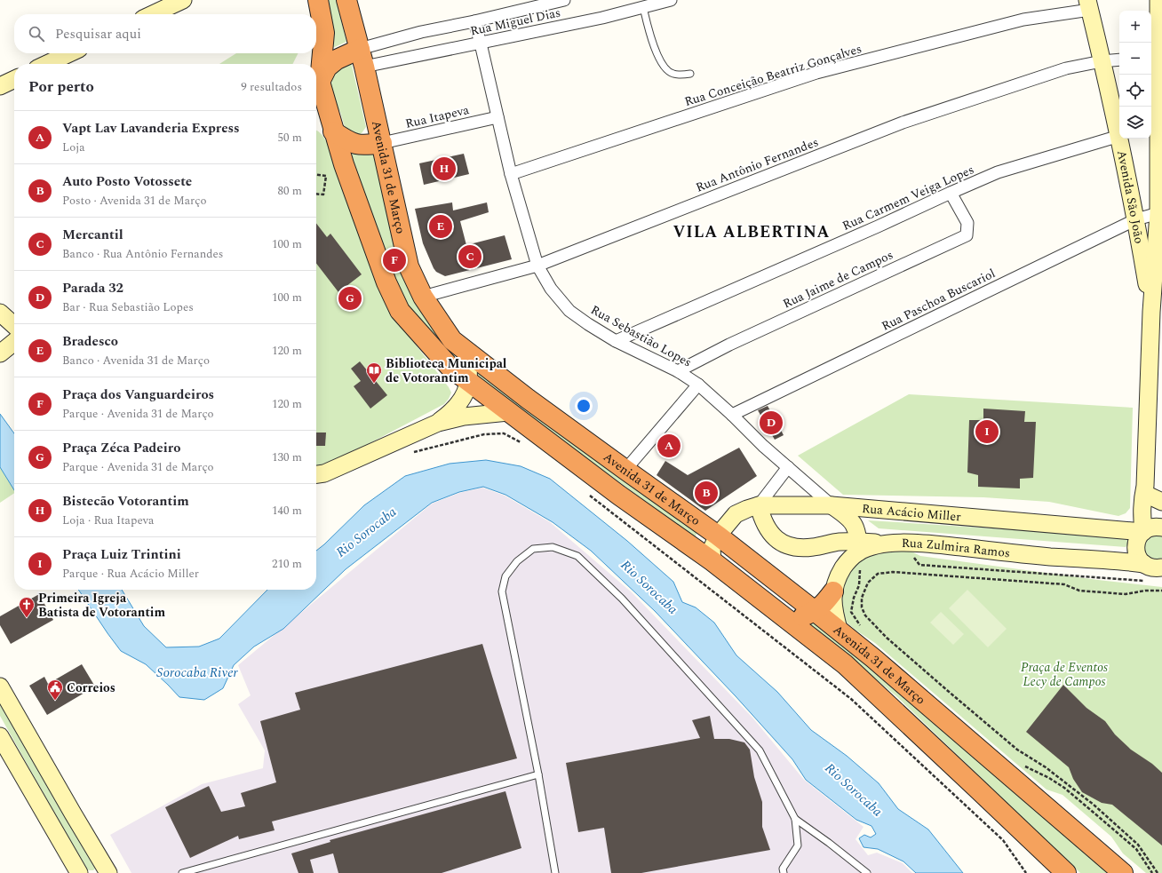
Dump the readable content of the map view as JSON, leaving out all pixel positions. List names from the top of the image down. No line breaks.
{"streets":{"highway":["Avenida 31 de Março"],"main road":["Avenida São João","Rua Acácio Miller","Rua Zulmira Ramos"],"street":["Rua Miguel Dias","Rua Conceição Beatriz Gonçalves","Rua Itapeva","Rua Antônio Fernandes","Rua Carmem Veiga Lopes","Rua Jaime de Campos","Rua Paschoa Buscariol","Rua Sebastião Lopes"]},"crossings":[["Rua Miguel Dias","Avenida 31 de Março"],["Rua Miguel Dias","Rua Sebastião Lopes"],["Rua Conceição Beatriz Gonçalves","Avenida São João"],["Rua Conceição Beatriz Gonçalves","Rua Sebastião Lopes"],["Rua Itapeva","Avenida 31 de Março"],["Rua Itapeva","Rua Sebastião Lopes"],["Rua Antônio Fernandes","Avenida 31 de Março"],["Rua Antônio Fernandes","Avenida São João"],["Rua Antônio Fernandes","Rua Sebastião Lopes"],["Avenida 31 de Março","Rua Acácio Miller"],["Rua Carmem Veiga Lopes","Avenida São João"],["Rua Carmem Veiga Lopes","Rua Jaime de Campos"],["Rua Carmem Veiga Lopes","Rua Sebastião Lopes"],["Avenida São João","Rua Paschoa Buscariol"],["Avenida São João","Rua Acácio Miller"],["Rua Jaime de Campos","Rua Sebastião Lopes"],["Rua Paschoa Buscariol","Rua Sebastião Lopes"],["Rua Sebastião Lopes","Rua Acácio Miller"],["Rua Acácio Miller","Rua Zulmira Ramos"]],"districts":["VILA ALBERTINA"],"water":["Rio Sorocaba","Sorocaba River"],"parks":["Praça de Eventos Lecy de Campos"],"places":{"library":["Biblioteca Municipal de Votorantim"],"church":["Primeira Igreja Batista de Votorantim"],"public building":["Correios"]},"page":{"map_buttons":["+","−"],"search":"Pesquisar aqui","heading":["Por perto","9 resultados"],"list":[{"mark":"A","name":"Vapt Lav Lavanderia Express","note":"Loja","value":"50 m"},{"mark":"B","name":"Auto Posto Votossete","note":"Posto · Avenida 31 de Março","value":"80 m"},{"mark":"C","name":"Mercantil","note":"Banco · Rua Antônio Fernandes","value":"100 m"},{"mark":"D","name":"Parada 32","note":"Bar · Rua Sebastião Lopes","value":"100 m"},{"mark":"E","name":"Bradesco","note":"Banco · Avenida 31 de Março","value":"120 m"},{"mark":"F","name":"Praça dos Vanguardeiros","note":"Parque · Avenida 31 de Março","value":"120 m"},{"mark":"G","name":"Praça Zéca Padeiro","note":"Parque · Avenida 31 de Março","value":"130 m"},{"mark":"H","name":"Bistecão Votorantim","note":"Loja · Rua Itapeva","value":"140 m"},{"mark":"I","name":"Praça Luiz Trintini","note":"Parque · Rua Acácio Miller","value":"210 m"}],"pins":["H","E","C","F","G","D","I","A","B"]}}
